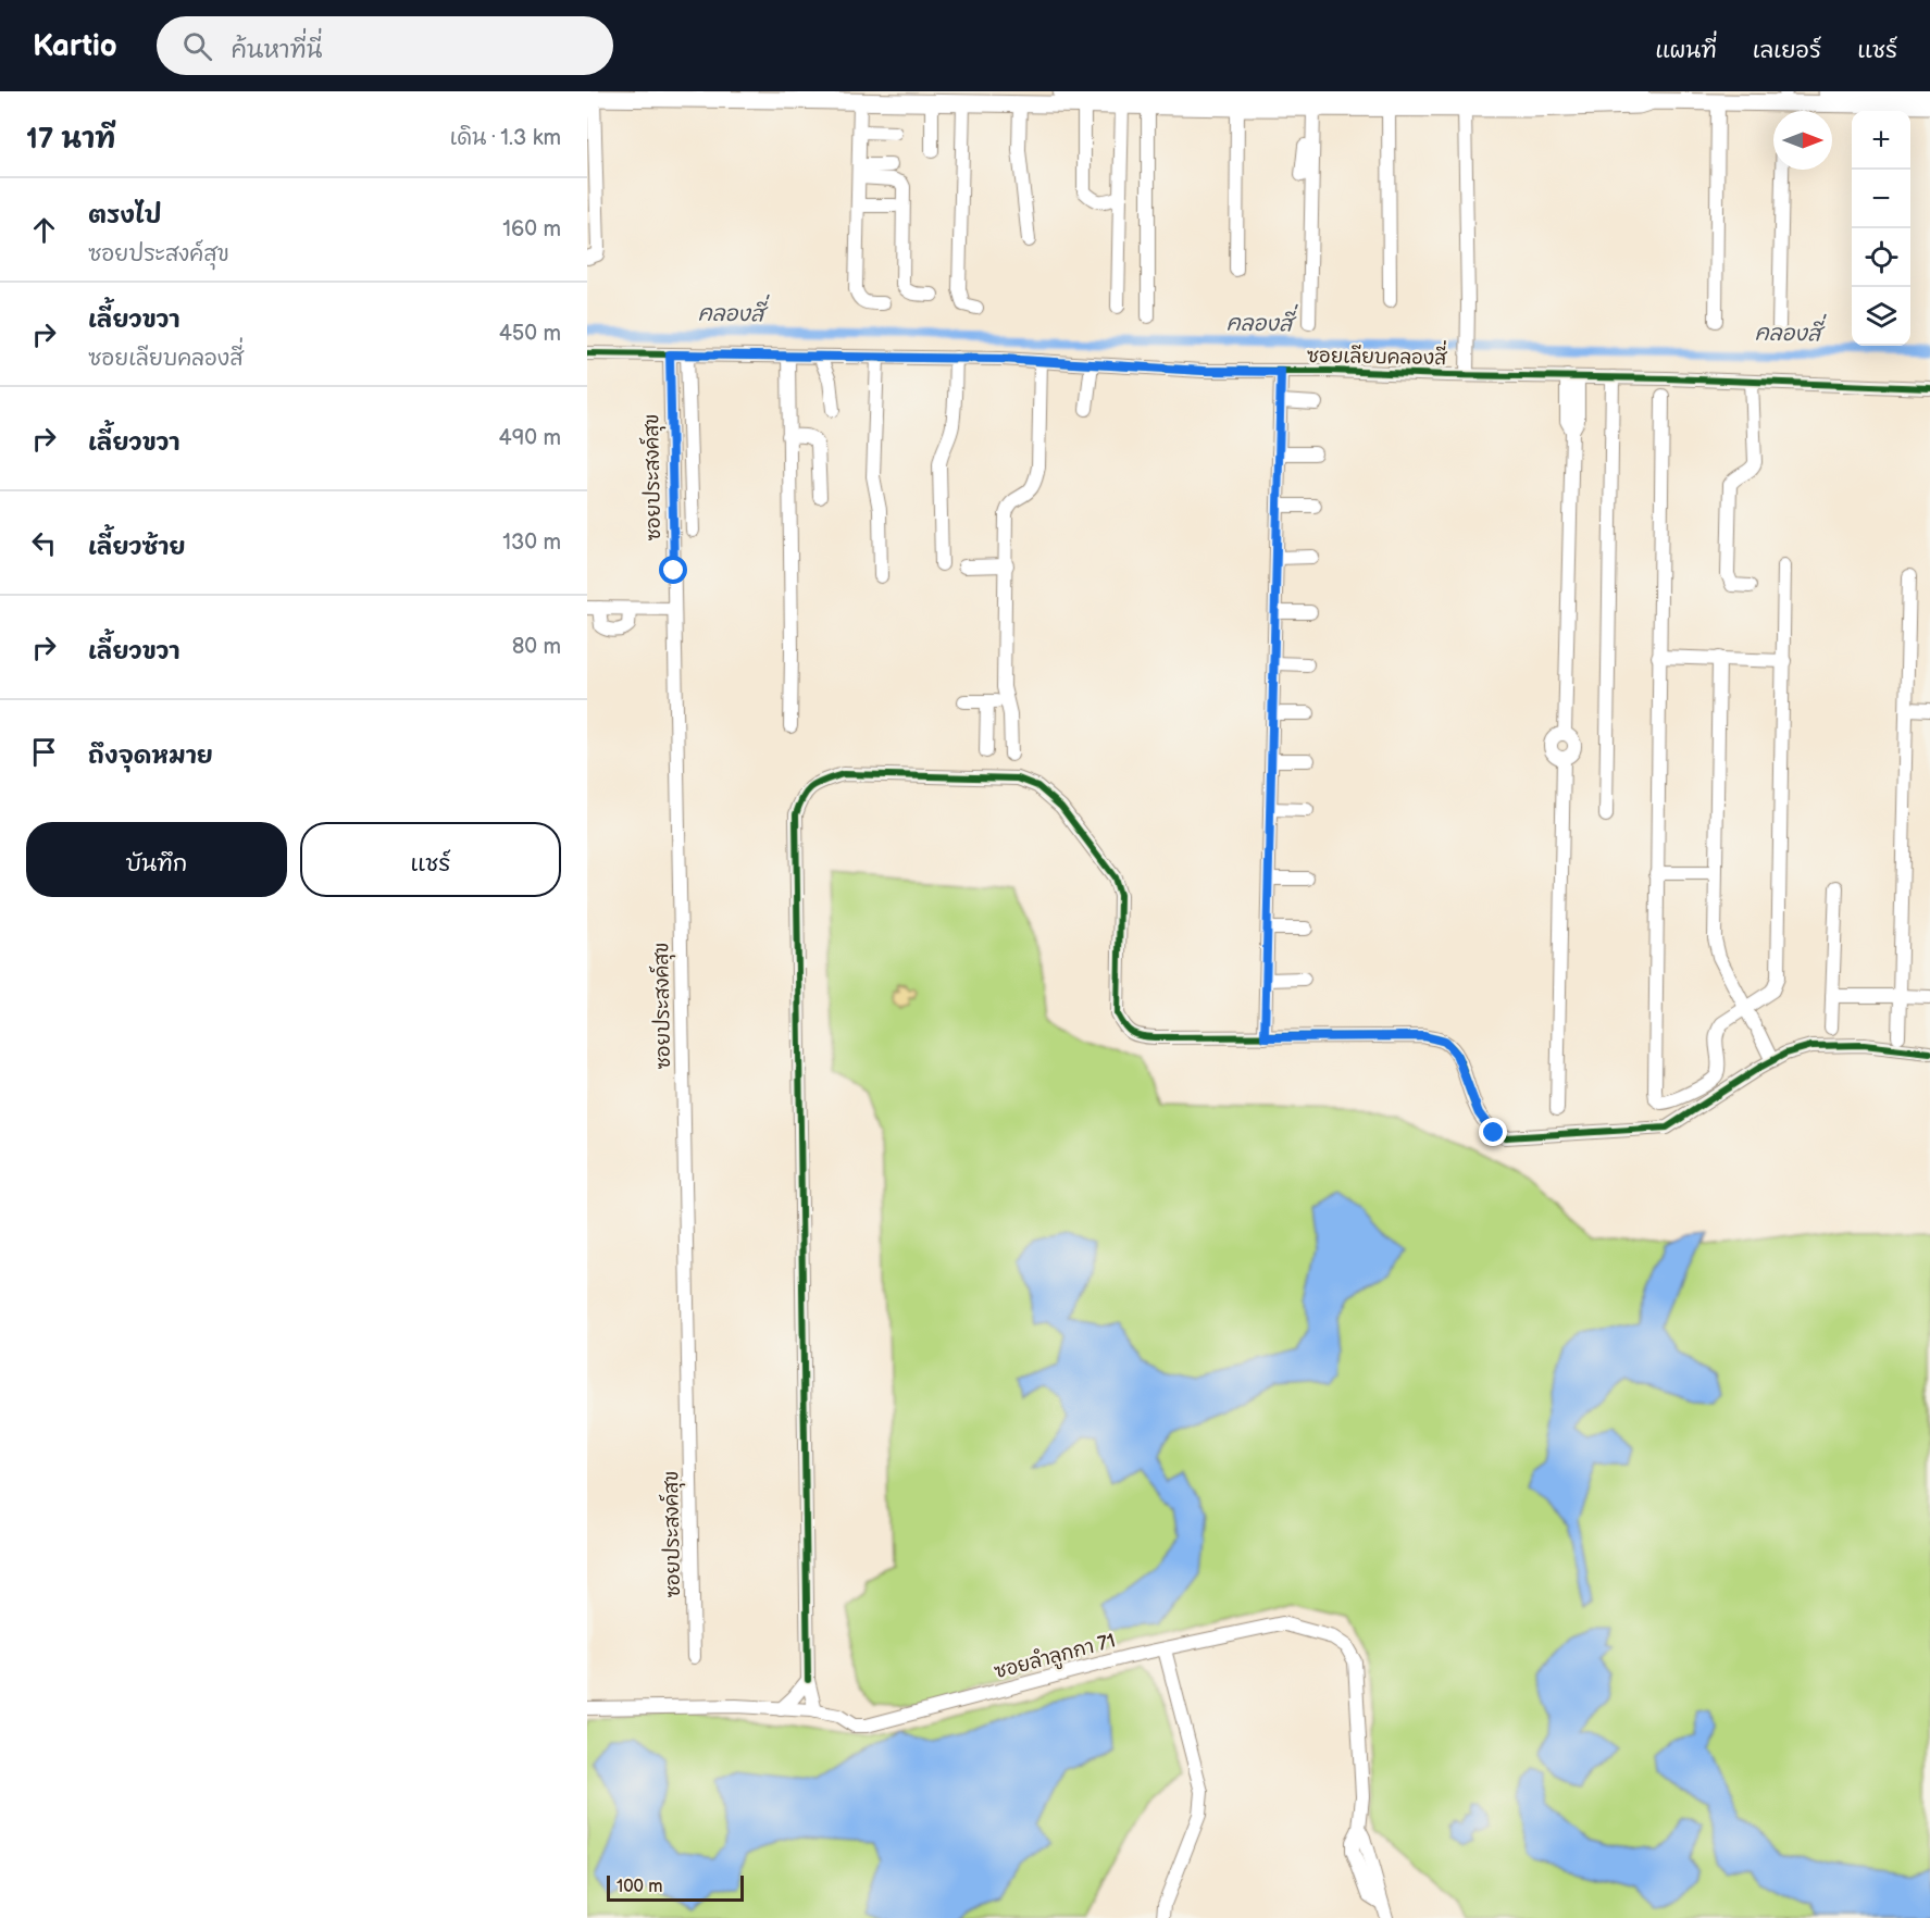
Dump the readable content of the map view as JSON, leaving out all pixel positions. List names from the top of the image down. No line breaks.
{"streets":{"street":["ซอยเลียบคลองสี่","ซอยประสงค์สุข","ซอยลำลูกกา 71"]},"crossings":[["ซอยเลียบคลองสี่","ซอยประสงค์สุข"]],"water":["คลองสี่"],"scale_bar":"100 m","north":"right","page":{"header":"Kartio","search":"ค้นหาที่นี่","nav":["แผนที่","เลเยอร์","แชร์"],"heading":["17 นาที","เดิน · 1.3 km"],"map_buttons":["+","−"],"list":[["ตรงไป","ซอยประสงค์สุข","160 m"],["เลี้ยวขวา","ซอยเลียบคลองสี่","450 m"],["เลี้ยวขวา","490 m"],["เลี้ยวซ้าย","130 m"],["เลี้ยวขวา","80 m"],"ถึงจุดหมาย"],"buttons":["บันทึก","แชร์"],"scale":"100 m"}}
